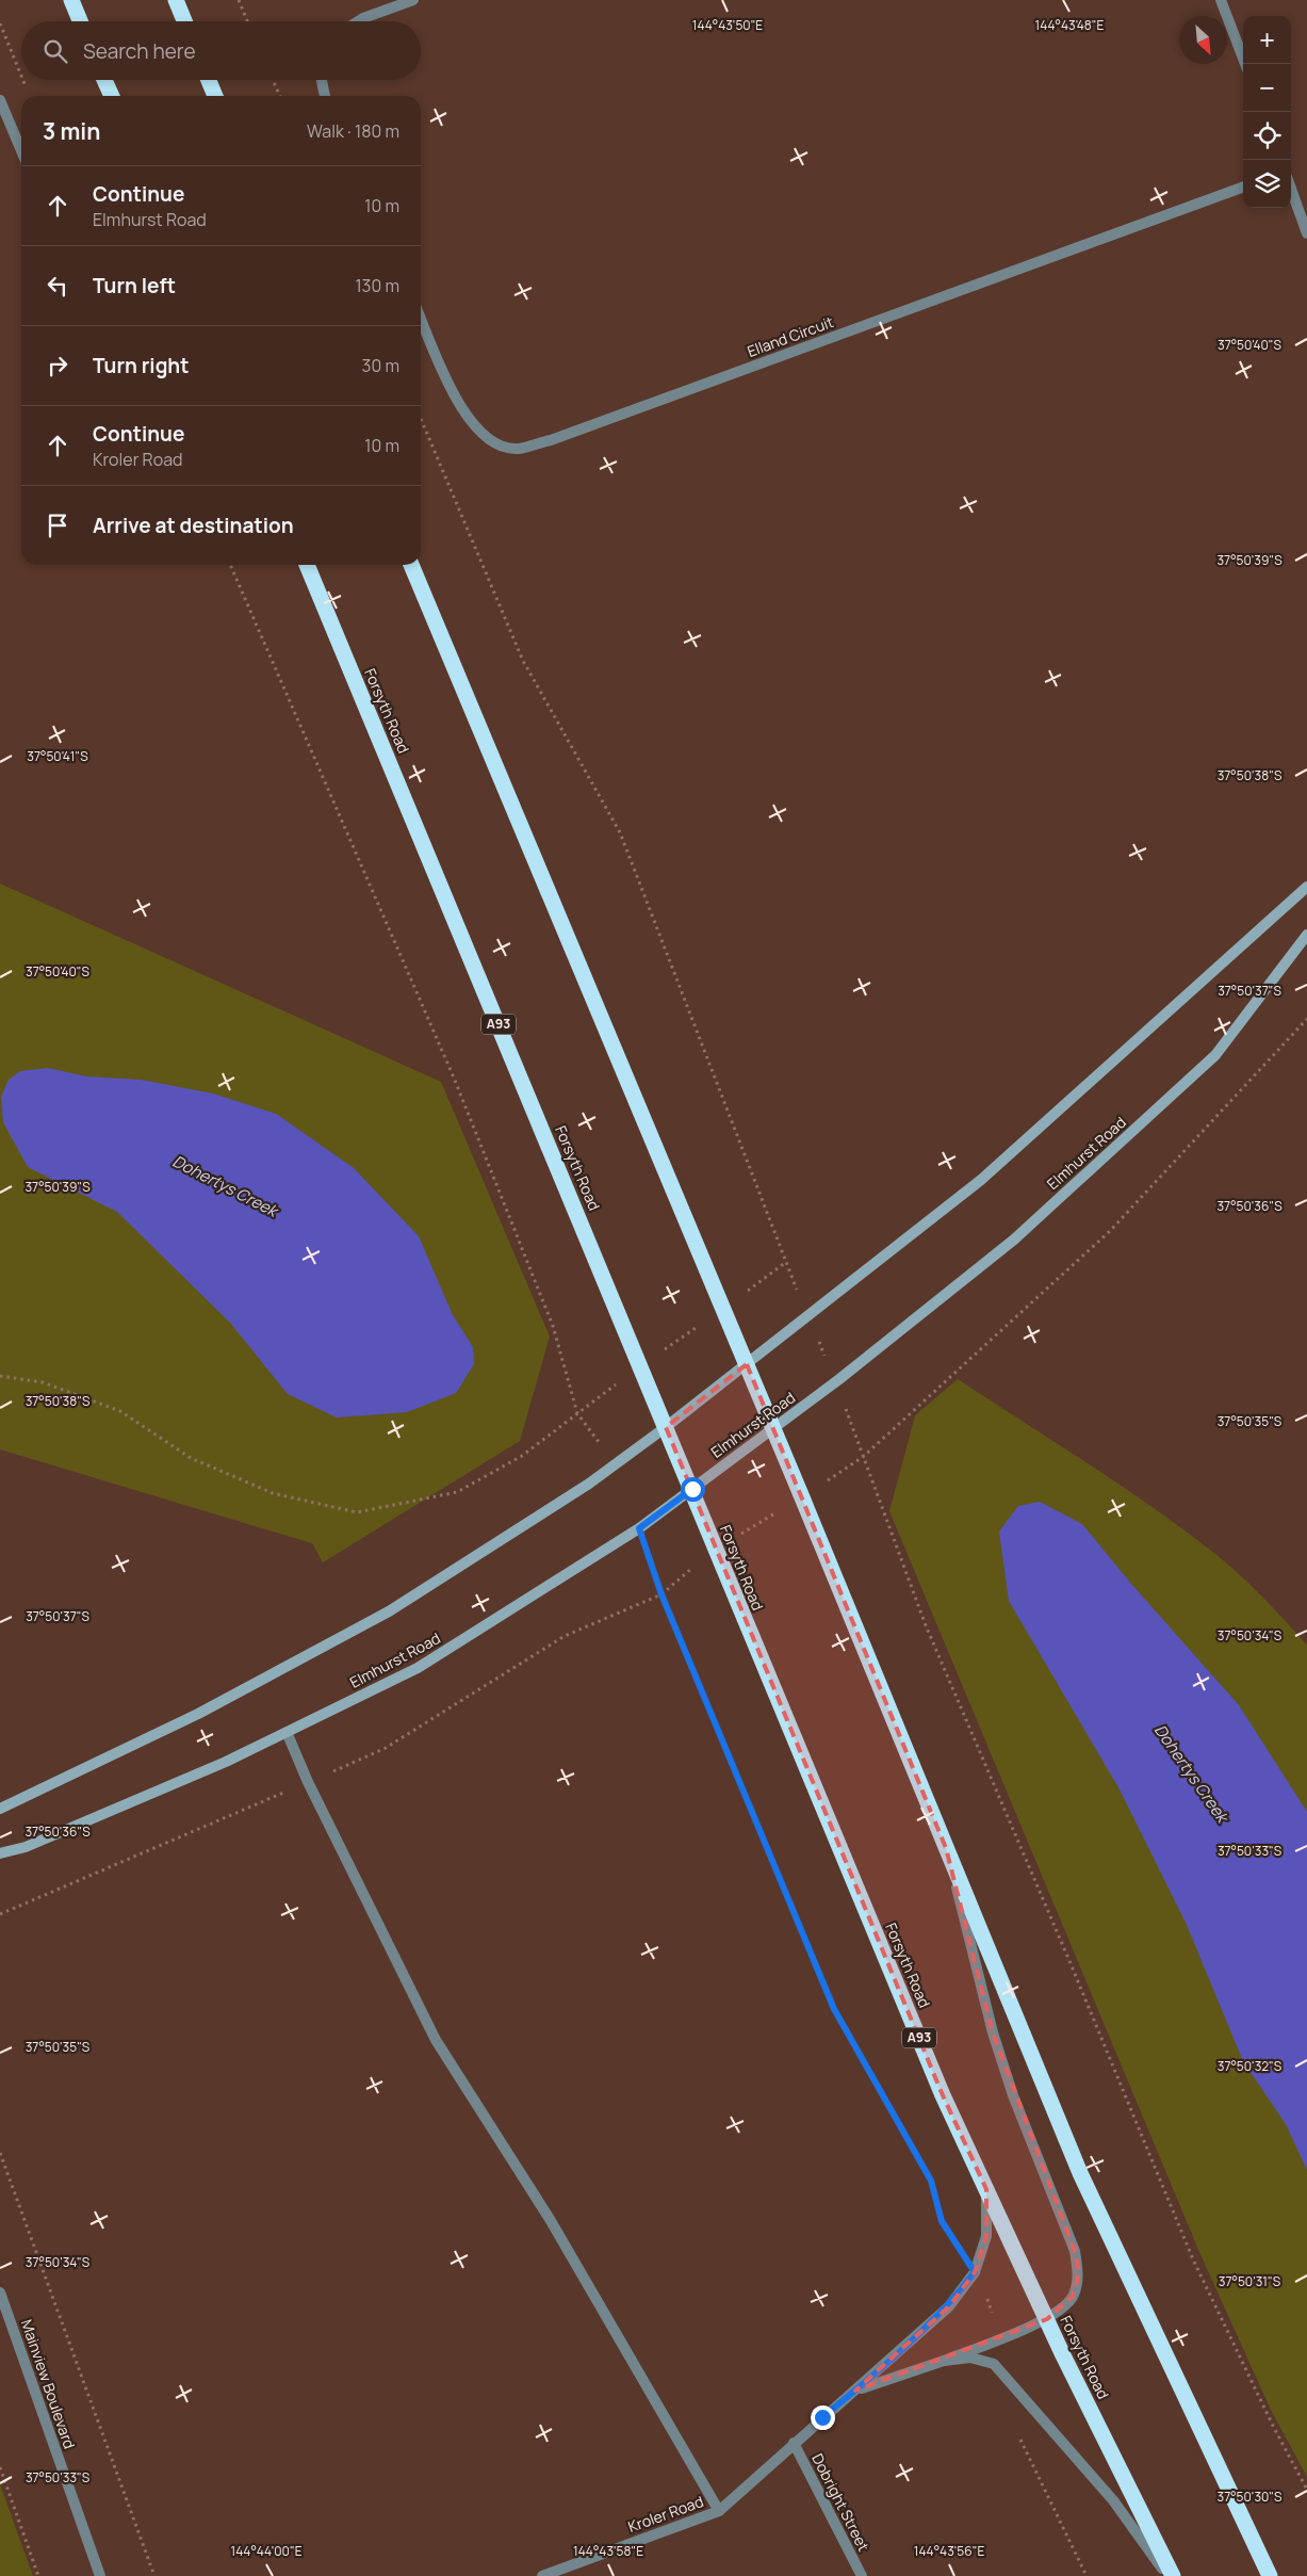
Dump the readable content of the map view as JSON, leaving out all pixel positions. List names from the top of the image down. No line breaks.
{"streets":{"highway":["Forsyth Road","A93"],"street":["Elland Circuit","Elmhurst Road","Mainview Boulevard","Dobright Street","Kroler Road"]},"crossings":[["Forsyth Road","Elmhurst Road"],["Dobright Street","Kroler Road"]],"water":["Dohertys Creek"],"north":"bottom right","page":{"map_buttons":["+","−"],"search":"Search here","heading":["3 min","Walk · 180 m"],"list":[["Continue","Elmhurst Road","10 m"],["Turn left","130 m"],["Turn right","30 m"],["Continue","Kroler Road","10 m"],"Arrive at destination"]},"coordinates":["144°43'50\"E","144°43'48\"E","37°50'40\"S","37°50'39\"S","37°50'41\"S","37°50'38\"S","37°50'37\"S","37°50'36\"S","37°50'35\"S","37°50'34\"S","37°50'33\"S","37°50'32\"S","37°50'31\"S","37°50'30\"S","144°44'00\"E","144°43'58\"E","144°43'56\"E"]}
